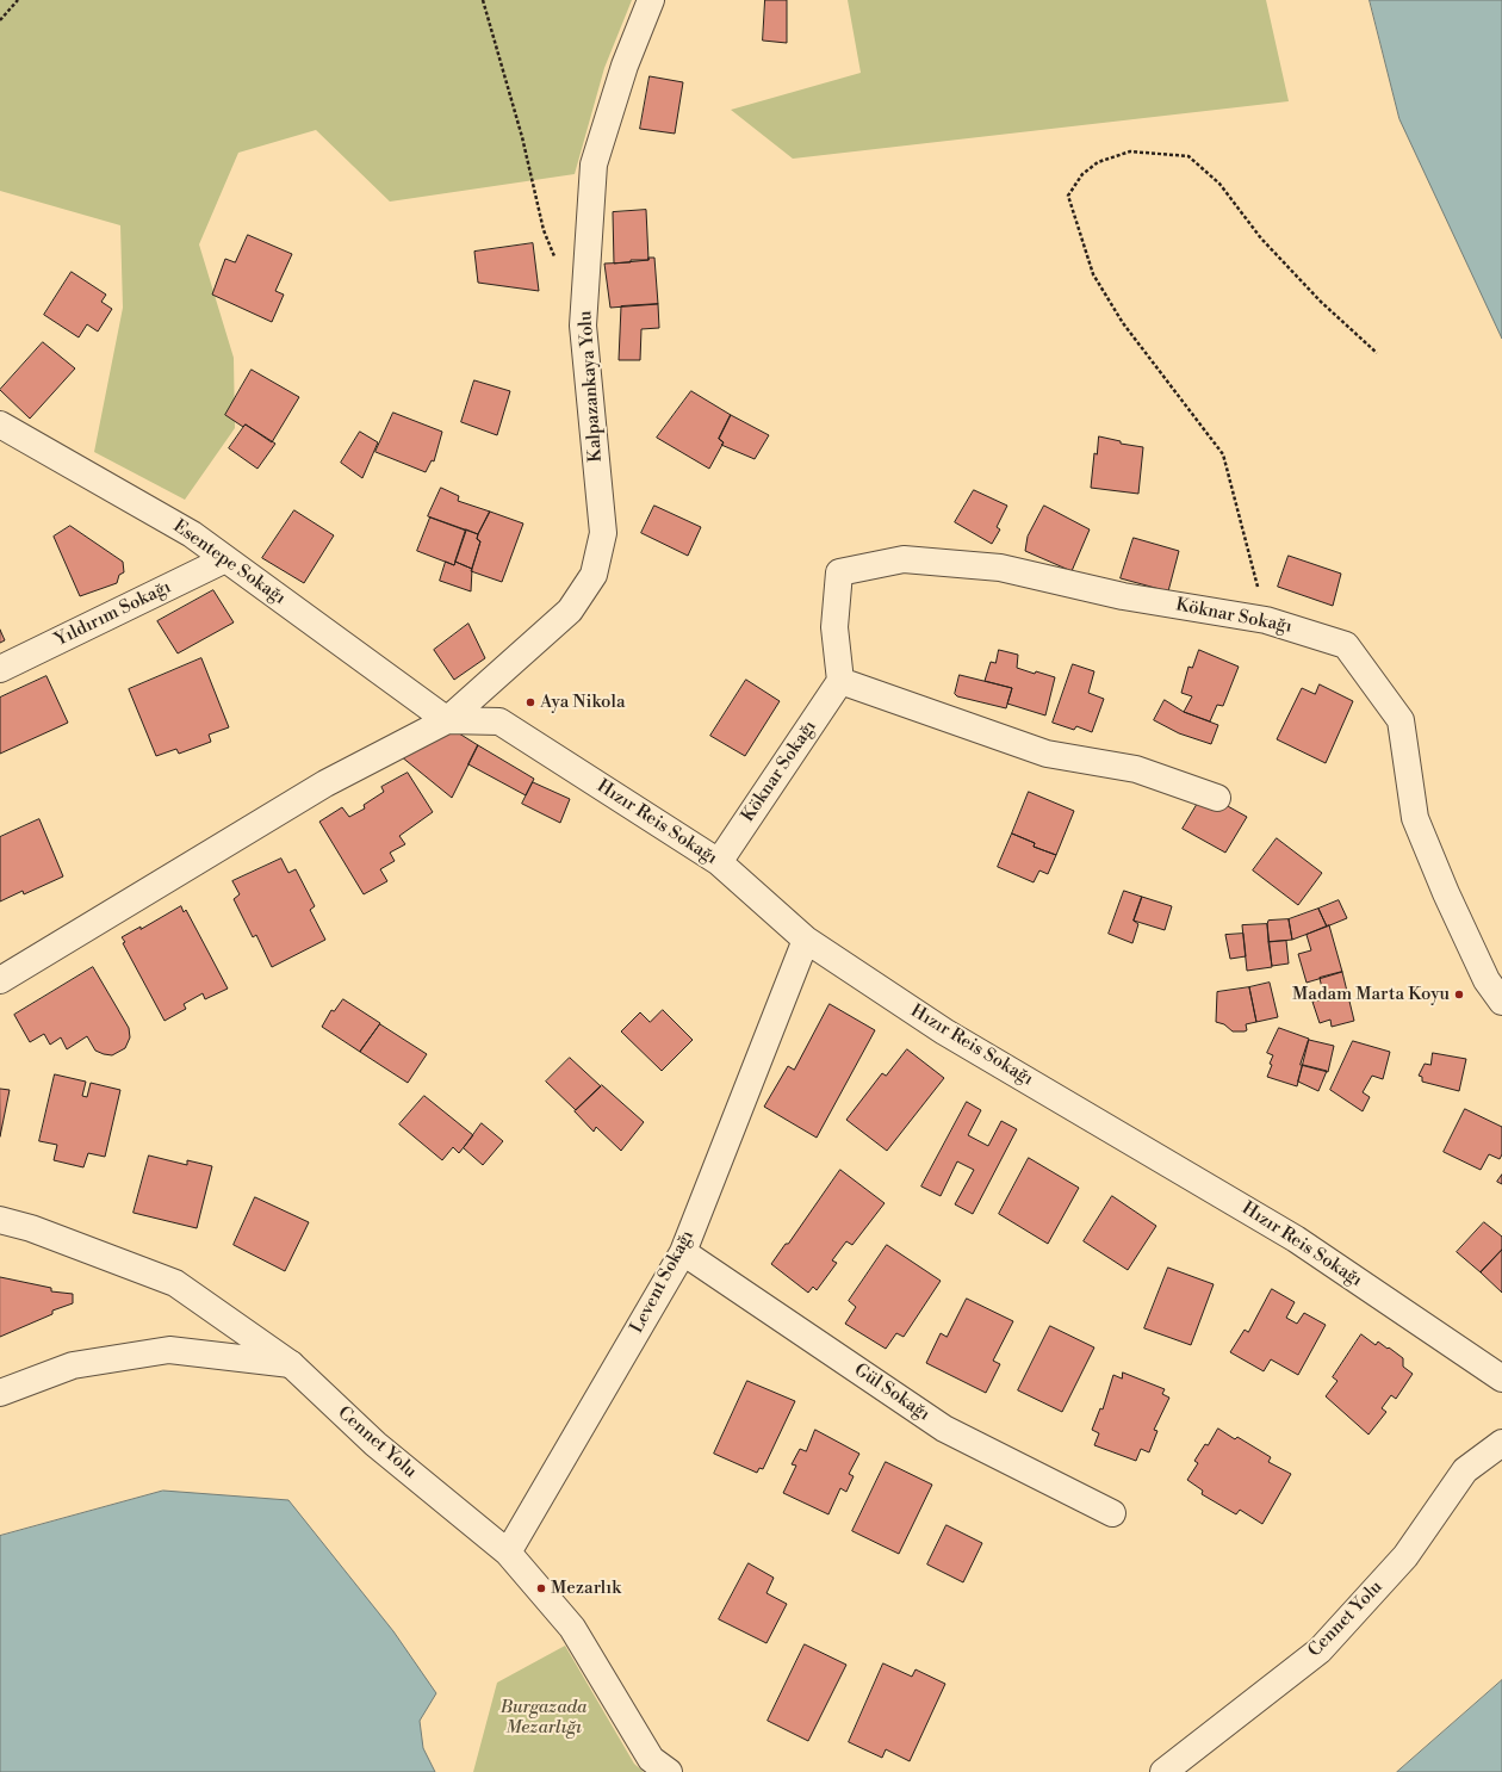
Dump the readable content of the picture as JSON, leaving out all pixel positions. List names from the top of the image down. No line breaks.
{"streets":{"street":["Kalpazankaya Yolu","Esentepe Sokağı","Yıldırım Sokağı","Köknar Sokağı","Hızır Reis Sokağı","Levent Sokağı","Gül Sokağı","Cennet Yolu"]},"crossings":[["Kalpazankaya Yolu","Esentepe Sokağı"],["Kalpazankaya Yolu","Hızır Reis Sokağı"],["Esentepe Sokağı","Yıldırım Sokağı"],["Esentepe Sokağı","Hızır Reis Sokağı"],["Köknar Sokağı","Hızır Reis Sokağı"],["Hızır Reis Sokağı","Levent Sokağı"],["Levent Sokağı","Gül Sokağı"],["Levent Sokağı","Cennet Yolu"]],"parks":["Burgazada Mezarlığı"],"places":["Aya Nikola","Madam Marta Koyu","Mezarlık"]}
